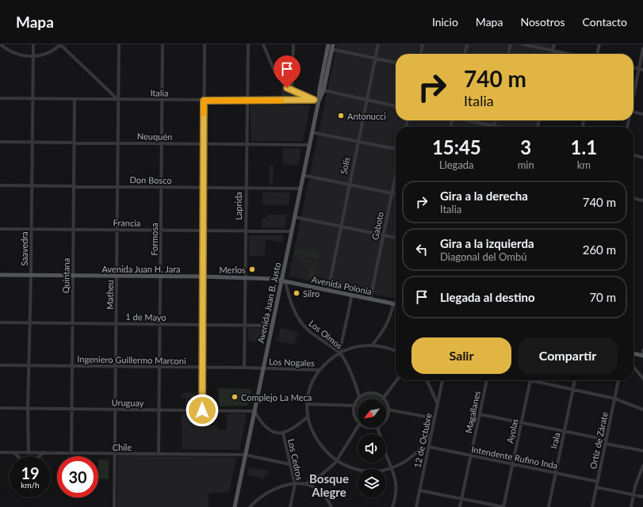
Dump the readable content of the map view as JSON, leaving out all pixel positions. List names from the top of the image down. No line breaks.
{"streets":{"main road":["Avenida Juan H. Jara","Avenida Polonia","Avenida Juan B. Justo"],"street":["Italia","Neuquén","Solís","Don Bosco","Laprida","Francia","Gaboto","Formosa","Saavedra","Quintana","Matheu","1 de Mayo","Los Olmos","Ingeniero Guillermo Marconi","Los Nogales","Uruguay","Magallanes","Ayolas","12 de Octubre","Irala","Ortiz de Zárate","Chile","Intendente Rufino Inda","Los Cedros"]},"crossings":[["Italia","Laprida"],["Italia","Formosa"],["Italia","Saavedra"],["Italia","Quintana"],["Italia","Matheu"],["Italia","Avenida Juan B. Justo"],["Neuquén","Laprida"],["Neuquén","Formosa"],["Neuquén","Saavedra"],["Neuquén","Quintana"],["Neuquén","Matheu"],["Neuquén","Avenida Juan B. Justo"],["Solís","Avenida Polonia"],["Don Bosco","Laprida"],["Don Bosco","Formosa"],["Don Bosco","Saavedra"],["Don Bosco","Quintana"],["Don Bosco","Matheu"],["Don Bosco","Avenida Juan B. Justo"],["Laprida","Francia"],["Laprida","Avenida Juan H. Jara"],["Laprida","1 de Mayo"],["Laprida","Ingeniero Guillermo Marconi"],["Francia","Formosa"],["Francia","Saavedra"],["Francia","Quintana"],["Francia","Matheu"],["Francia","Avenida Juan B. Justo"],["Gaboto","Avenida Polonia"],["Formosa","Avenida Juan H. Jara"],["Formosa","1 de Mayo"],["Formosa","Ingeniero Guillermo Marconi"],["Formosa","Uruguay"],["Formosa","Chile"],["Saavedra","Avenida Juan H. Jara"],["Saavedra","1 de Mayo"],["Saavedra","Ingeniero Guillermo Marconi"],["Saavedra","Uruguay"],["Saavedra","Chile"],["Avenida Juan H. Jara","Quintana"],["Avenida Juan H. Jara","Avenida Polonia"],["Avenida Juan H. Jara","Matheu"],["Avenida Juan H. Jara","Avenida Juan B. Justo"],["Avenida Juan H. Jara","Los Olmos"],["Quintana","1 de Mayo"],["Quintana","Ingeniero Guillermo Marconi"],["Quintana","Uruguay"],["Quintana","Chile"],["Avenida Polonia","Avenida Juan B. Justo"],["Avenida Polonia","Los Olmos"],["Matheu","1 de Mayo"],["Matheu","Ingeniero Guillermo Marconi"],["Matheu","Uruguay"],["Matheu","Chile"],["Avenida Juan B. Justo","1 de Mayo"],["Avenida Juan B. Justo","Los Olmos"],["Avenida Juan B. Justo","Ingeniero Guillermo Marconi"],["Avenida Juan B. Justo","Los Nogales"],["Avenida Juan B. Justo","Uruguay"],["Avenida Juan B. Justo","Chile"],["Ingeniero Guillermo Marconi","Los Nogales"],["Magallanes","Intendente Rufino Inda"],["Ayolas","Intendente Rufino Inda"],["12 de Octubre","Intendente Rufino Inda"],["Irala","Intendente Rufino Inda"],["Ortiz de Zárate","Intendente Rufino Inda"],["Chile","Los Cedros"]],"districts":["Bosque Alegre"],"places":["Antonucci","Merlos","Silro","Complejo La Meca"],"north":"bottom left","page":{"header":"Mapa","nav":["Inicio","Mapa","Nosotros","Contacto"],"turn":["740 m","Italia"],"eta":["15:45","Llegada","3","min","1.1","km"],"list":[{"name":"Gira a la derecha","note":"Italia","value":"740 m"},{"name":"Gira a la izquierda","note":"Diagonal del Ombú","value":"260 m"},{"name":"Llegada al destino","value":"70 m"}],"buttons":["Salir","Compartir"],"speed":"19 km/h","limit":"30"}}
